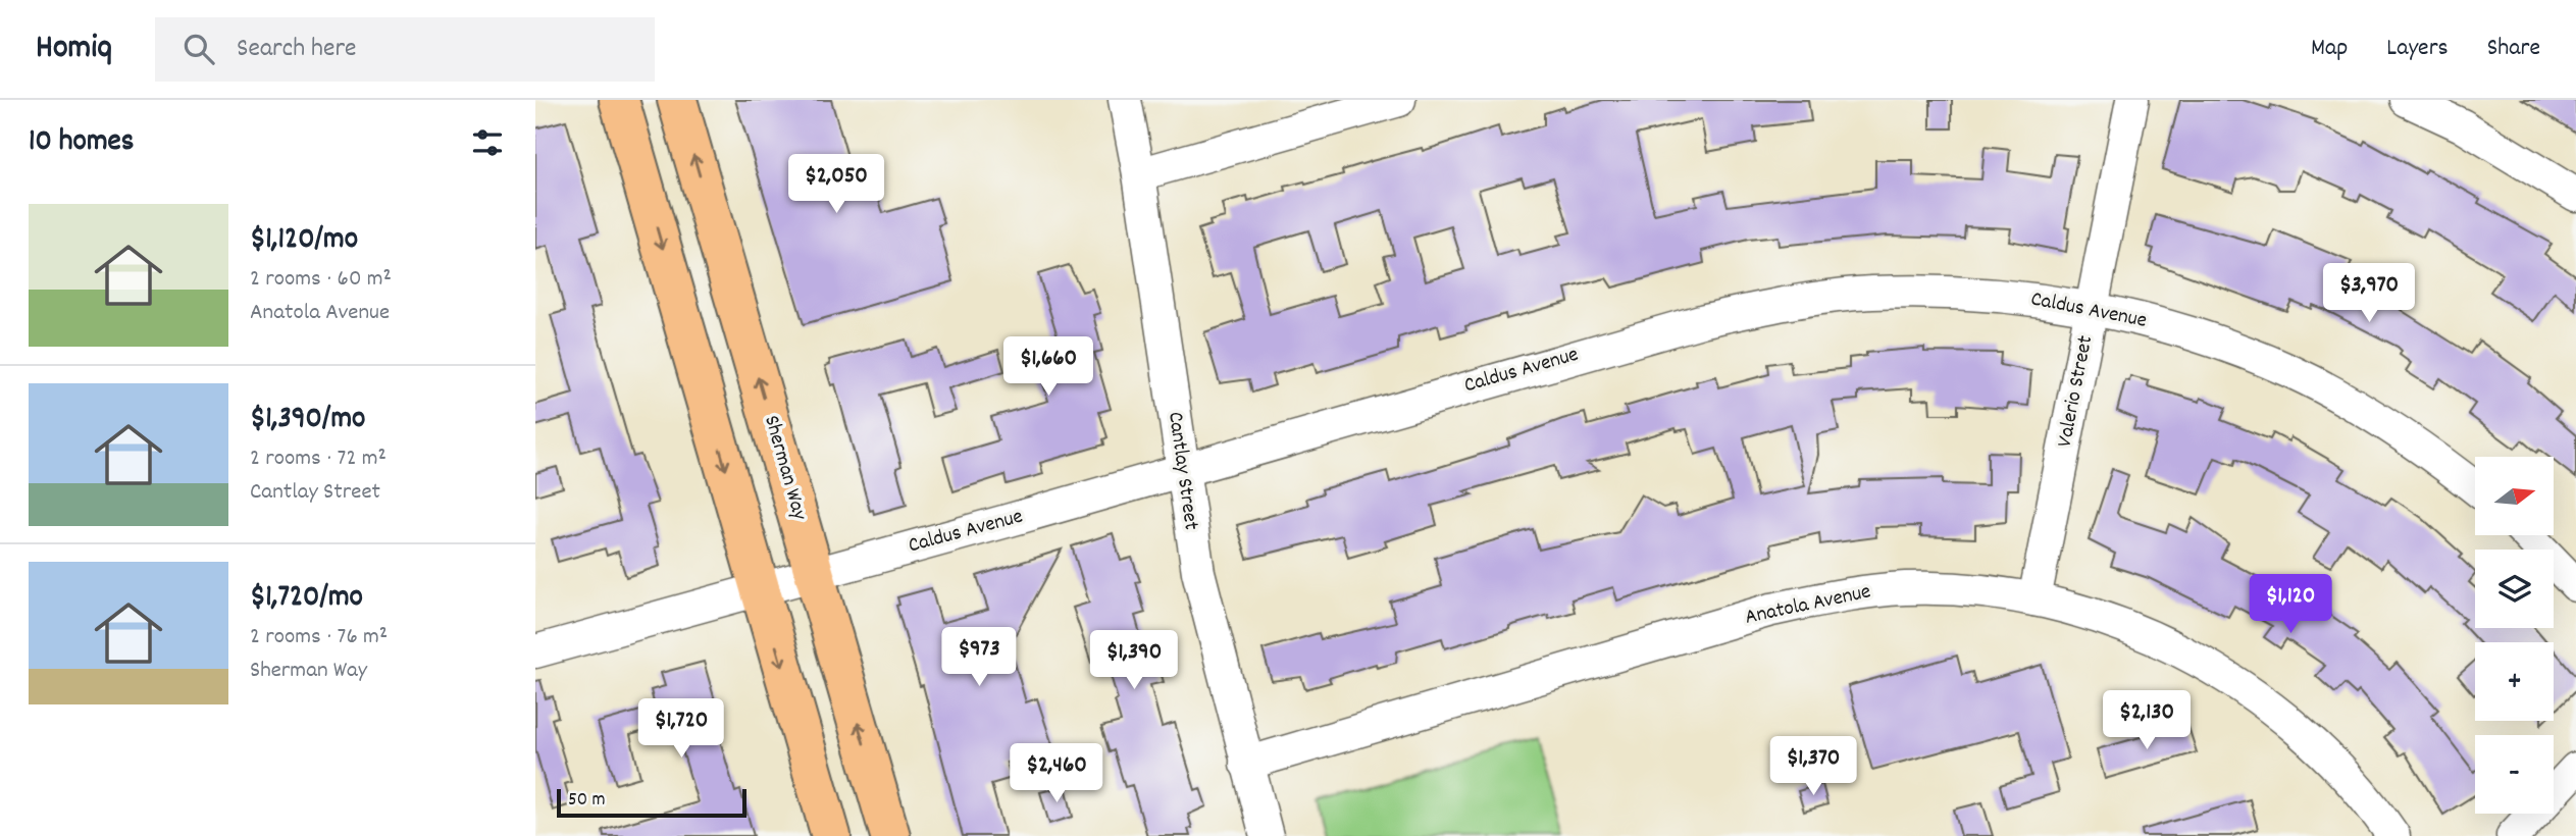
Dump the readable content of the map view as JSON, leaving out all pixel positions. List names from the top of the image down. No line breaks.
{"streets":{"main road":["Sherman Way"],"street":["Caldus Avenue","Valerio Street","Cantlay Street","Anatola Avenue"]},"crossings":[["Caldus Avenue","Valerio Street"],["Caldus Avenue","Sherman Way"],["Caldus Avenue","Cantlay Street"],["Valerio Street","Anatola Avenue"],["Cantlay Street","Anatola Avenue"]],"scale_bar":"50 m","north":"right","page":{"header":"Homiq","search":"Search here","nav":["Map","Layers","Share"],"heading":"10 homes","price":["$2,050","$3,970","$1,660","$1,120","$973","$1,390","$2,130","$1,720","$1,370","$2,460"],"list":[{"name":"$1,120/mo","note":"2 rooms · 60 m² · Anatola Avenue"},{"name":"$1,390/mo","note":"2 rooms · 72 m² · Cantlay Street"},{"name":"$1,720/mo","note":"2 rooms · 76 m² · Sherman Way"}],"map_buttons":["+","−"],"scale":"50 m"}}
